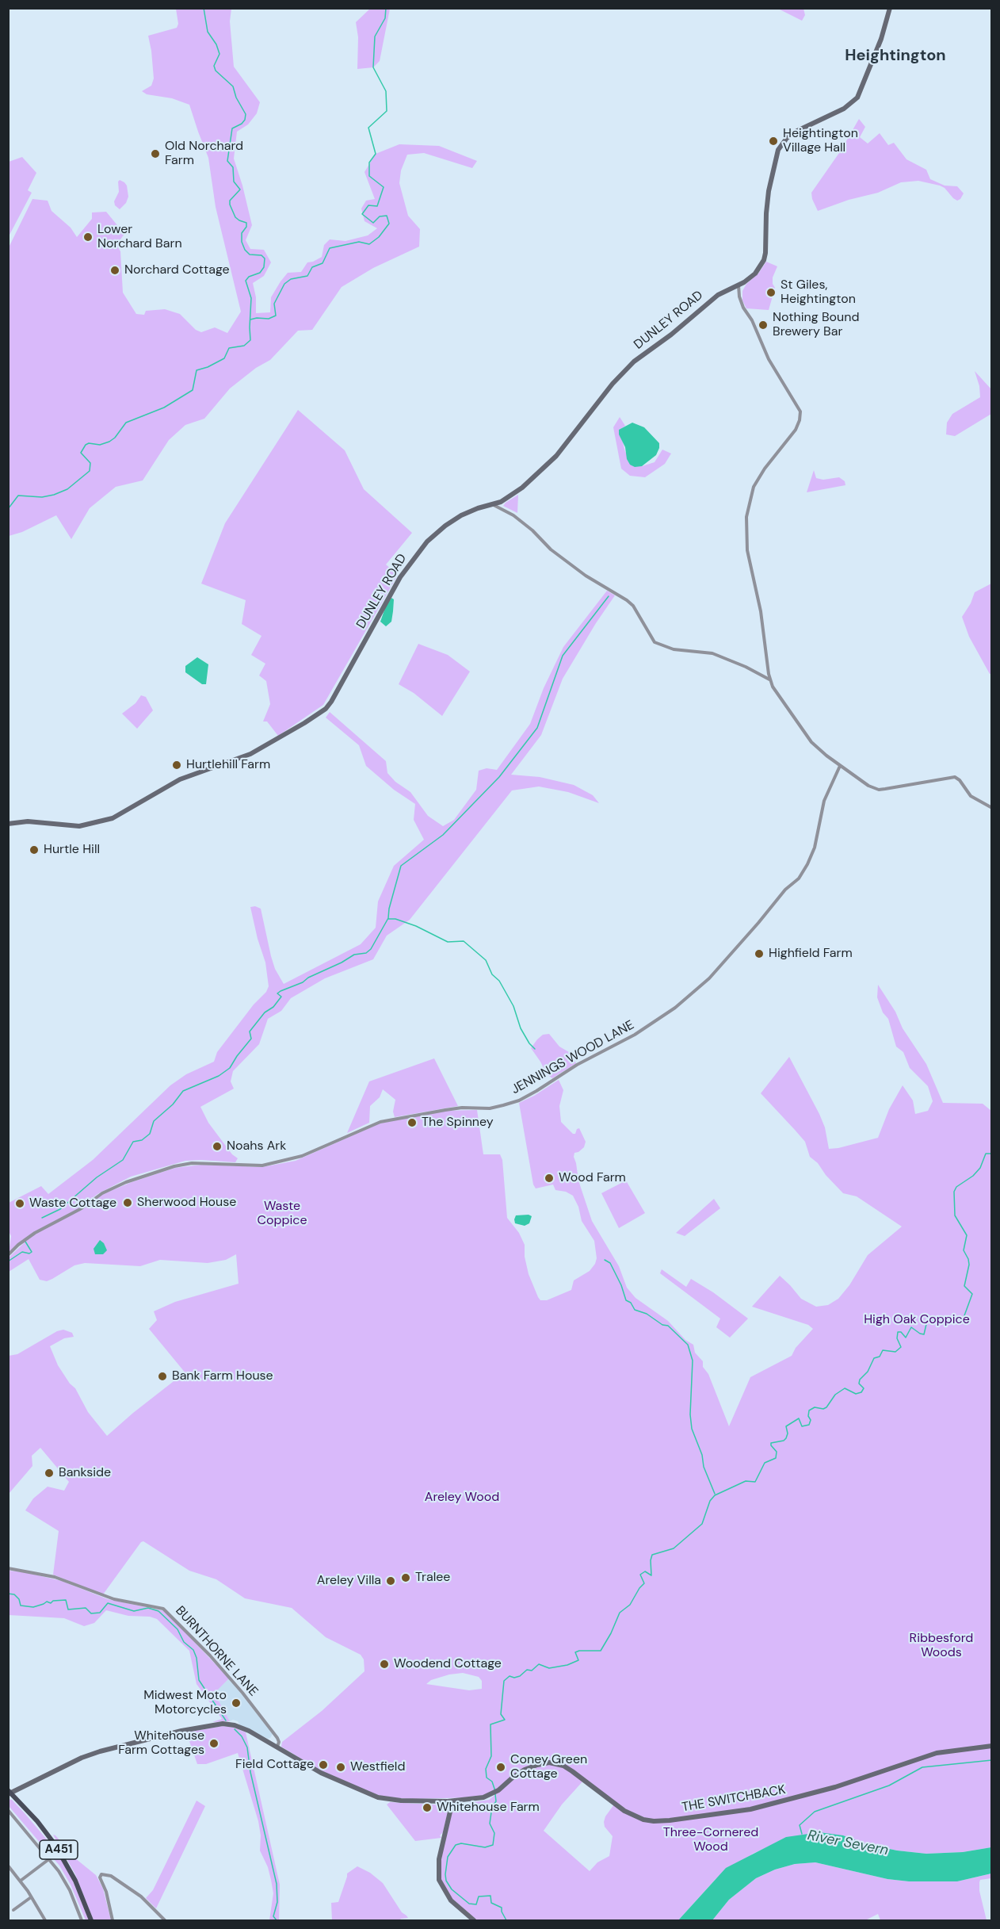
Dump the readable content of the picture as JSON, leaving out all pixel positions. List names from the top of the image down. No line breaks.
{"streets":{"main road":["A451"],"street":["DUNLEY ROAD","JENNINGS WOOD LANE","BURNTHORNE LANE","THE SWITCHBACK"]},"districts":["Heightington"],"water":["River Severn"],"parks":["Waste Coppice","High Oak Coppice","Areley Wood","Ribbesford Woods","Three-Cornered Wood"],"places":["Heightington Village Hall","Old Norchard Farm","Lower Norchard Barn","Norchard Cottage","St Giles, Heightington","Nothing Bound Brewery Bar","Hurtlehill Farm","Hurtle Hill","Highfield Farm","The Spinney","Noahs Ark","Wood Farm","Sherwood House","Waste Cottage","Bank Farm House","Bankside","Tralee","Areley Villa","Woodend Cottage","Midwest Moto Motorcycles","Whitehouse Farm Cottages","Field Cottage","Westfield","Coney Green Cottage","Whitehouse Farm"]}
